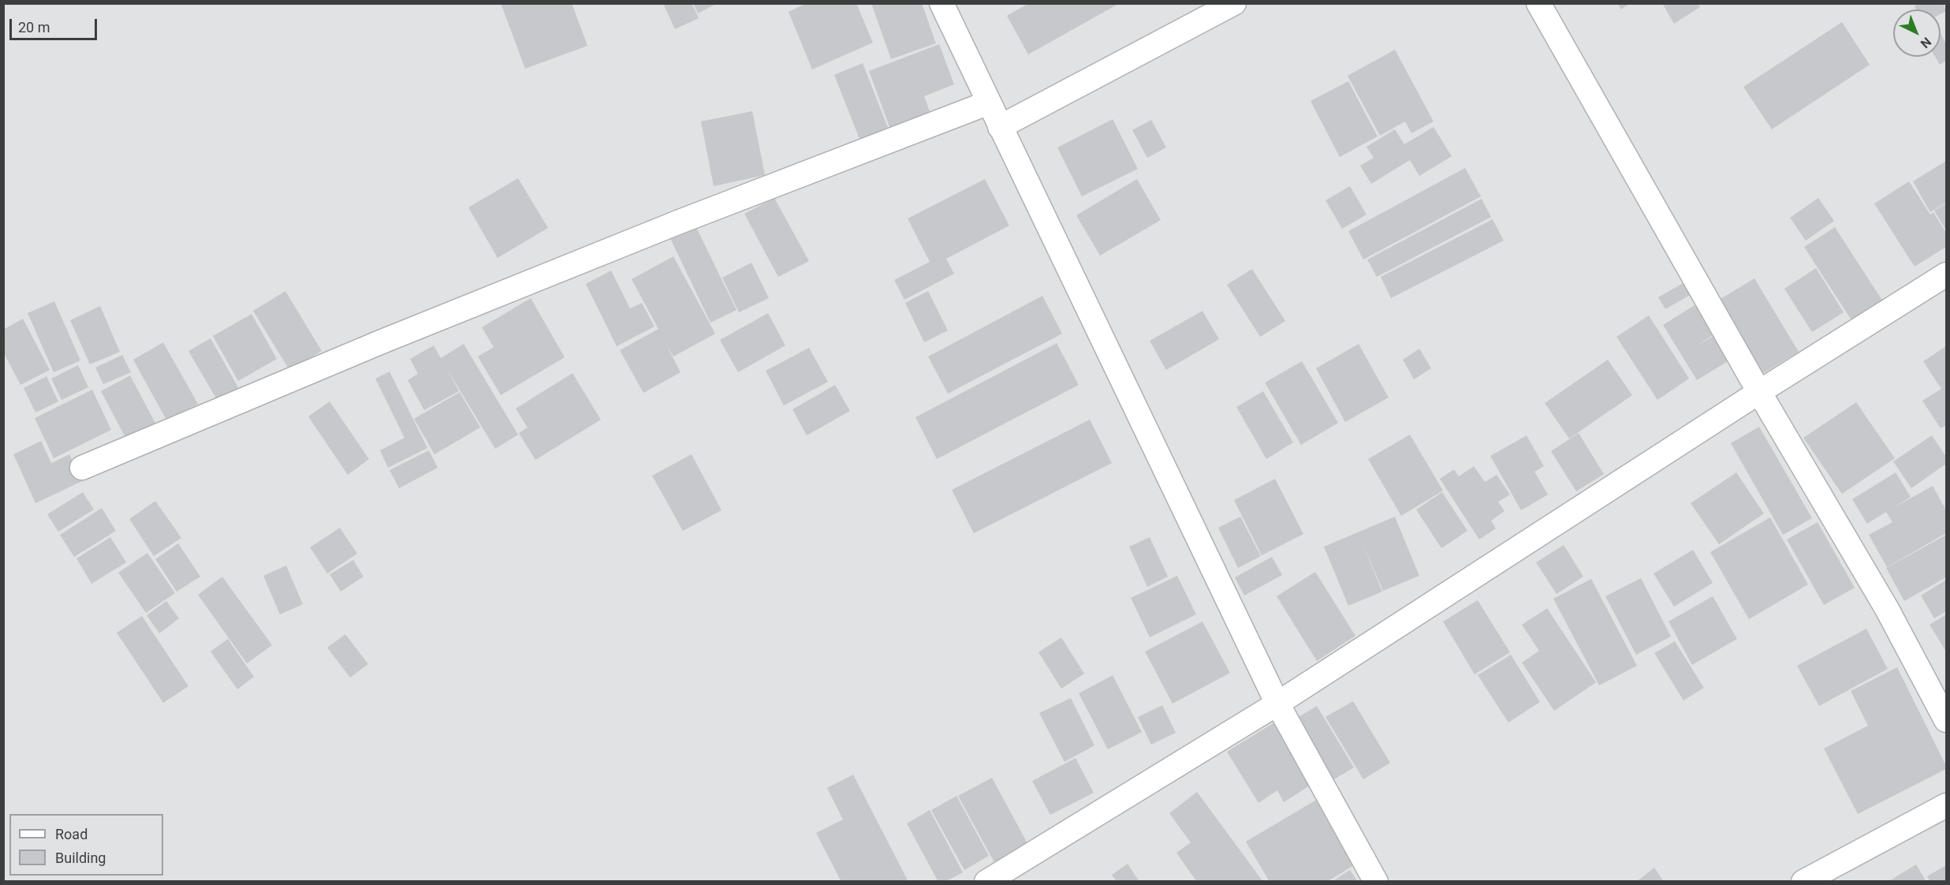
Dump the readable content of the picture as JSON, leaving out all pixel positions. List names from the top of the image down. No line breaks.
{"legend":["Road","Building"],"scale_bar":"20 m","north":"bottom right"}
